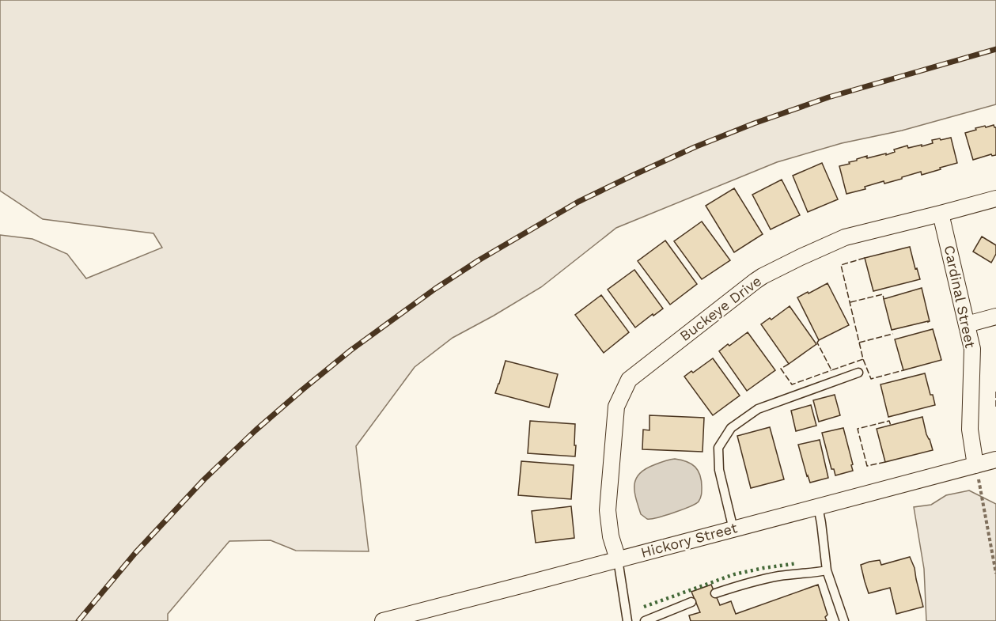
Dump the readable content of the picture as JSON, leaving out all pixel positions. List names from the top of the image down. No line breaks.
{"streets":{"street":["Cardinal Street","Buckeye Drive","Hickory Street"]},"crossings":[["Cardinal Street","Buckeye Drive"],["Cardinal Street","Hickory Street"],["Buckeye Drive","Hickory Street"]]}
